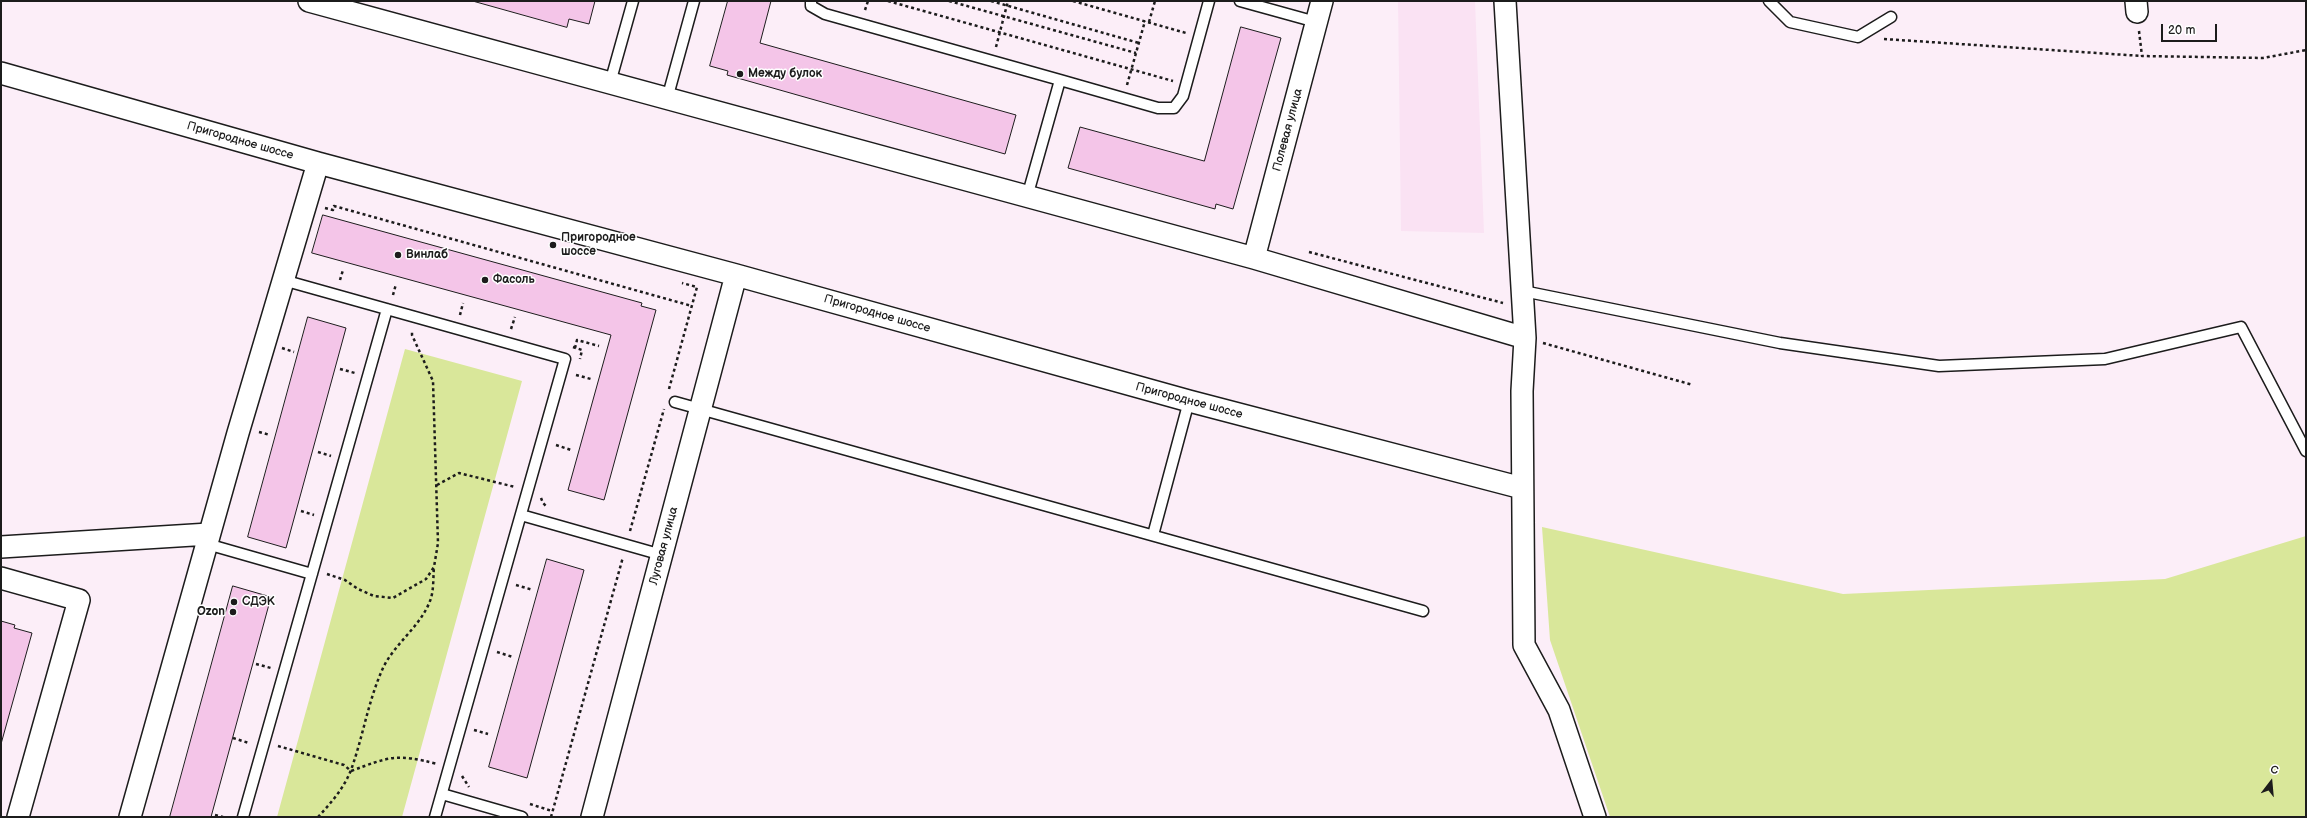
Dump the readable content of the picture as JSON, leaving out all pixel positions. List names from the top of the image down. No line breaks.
{"streets":{"street":["Полевая улица","Пригородное шоссе","Луговая улица"]},"crossings":[["Пригородное шоссе","Луговая улица"]],"places":["Между булок","Пригородное шоссе","Винлаб","Фасоль","СДЭК","Ozon"],"scale_bar":"20 m","north":"top"}
